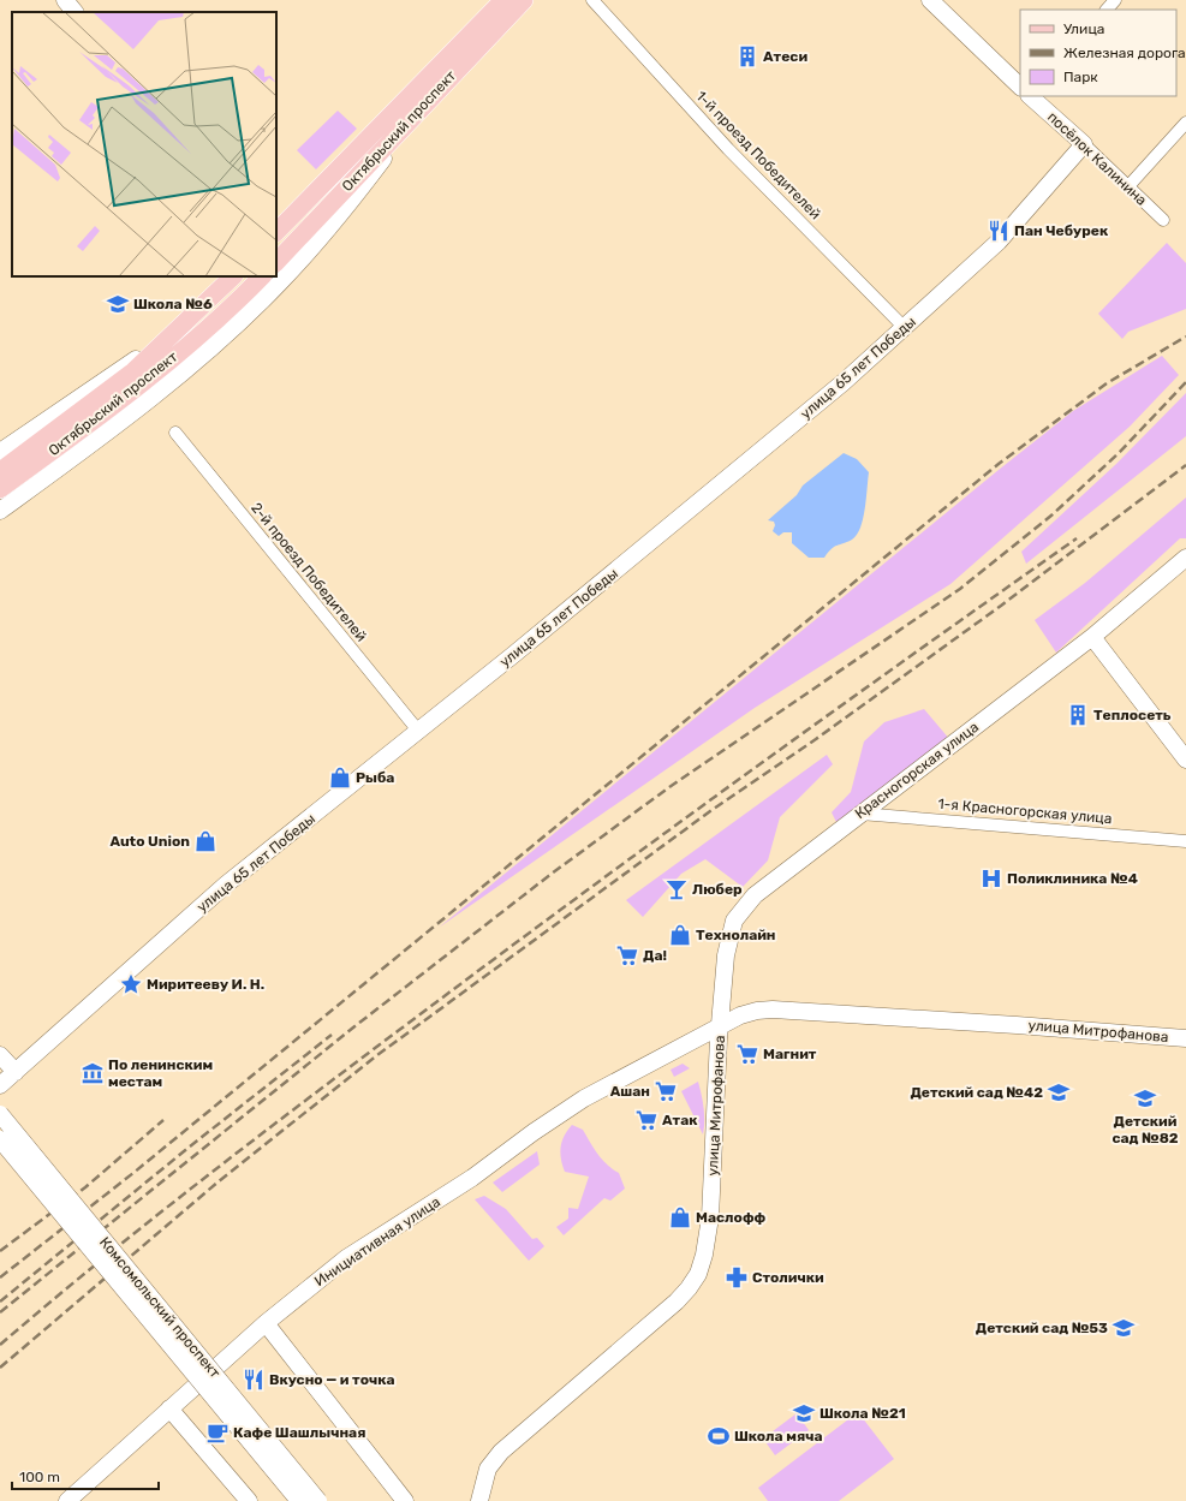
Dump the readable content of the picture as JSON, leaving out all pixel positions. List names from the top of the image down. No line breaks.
{"streets":{"main road":["Октябрьский проспект","посёлок Калинина","улица 65 лет Победы","Красногорская улица","улица Митрофанова","Инициативная улица","Комсомольский проспект"],"street":["1-й проезд Победителей","2-й проезд Победителей","1-я Красногорская улица"]},"crossings":[["1-й проезд Победителей","улица 65 лет Победы"],["посёлок Калинина","улица 65 лет Победы"],["улица 65 лет Победы","2-й проезд Победителей"],["Красногорская улица","1-я Красногорская улица"],["Красногорская улица","улица Митрофанова"],["Красногорская улица","Инициативная улица"],["улица Митрофанова","Инициативная улица"]],"places":{"building":["Атеси","Теплосеть"],"restaurant":["Пан Чебурек","Вкусно — и точка"],"school or university":["Школа №6","Детский сад №42","Детский сад №82","Детский сад №53","Школа №21"],"shop":["Рыба","Auto Union","Технолайн","Маслофф"],"hospital":["Поликлиника №4"],"bar":["Любер"],"supermarket":["Да!","Магнит","Ашан","Атак"],"place":["Миритееву И. Н."],"museum":["По ленинским местам"],"pharmacy":["Столички"],"cafe":["Кафе Шашлычная"],"sports":["Школа мяча"]},"legend":["Улица","Железная дорога","Парк"],"scale_bar":"100 m"}
